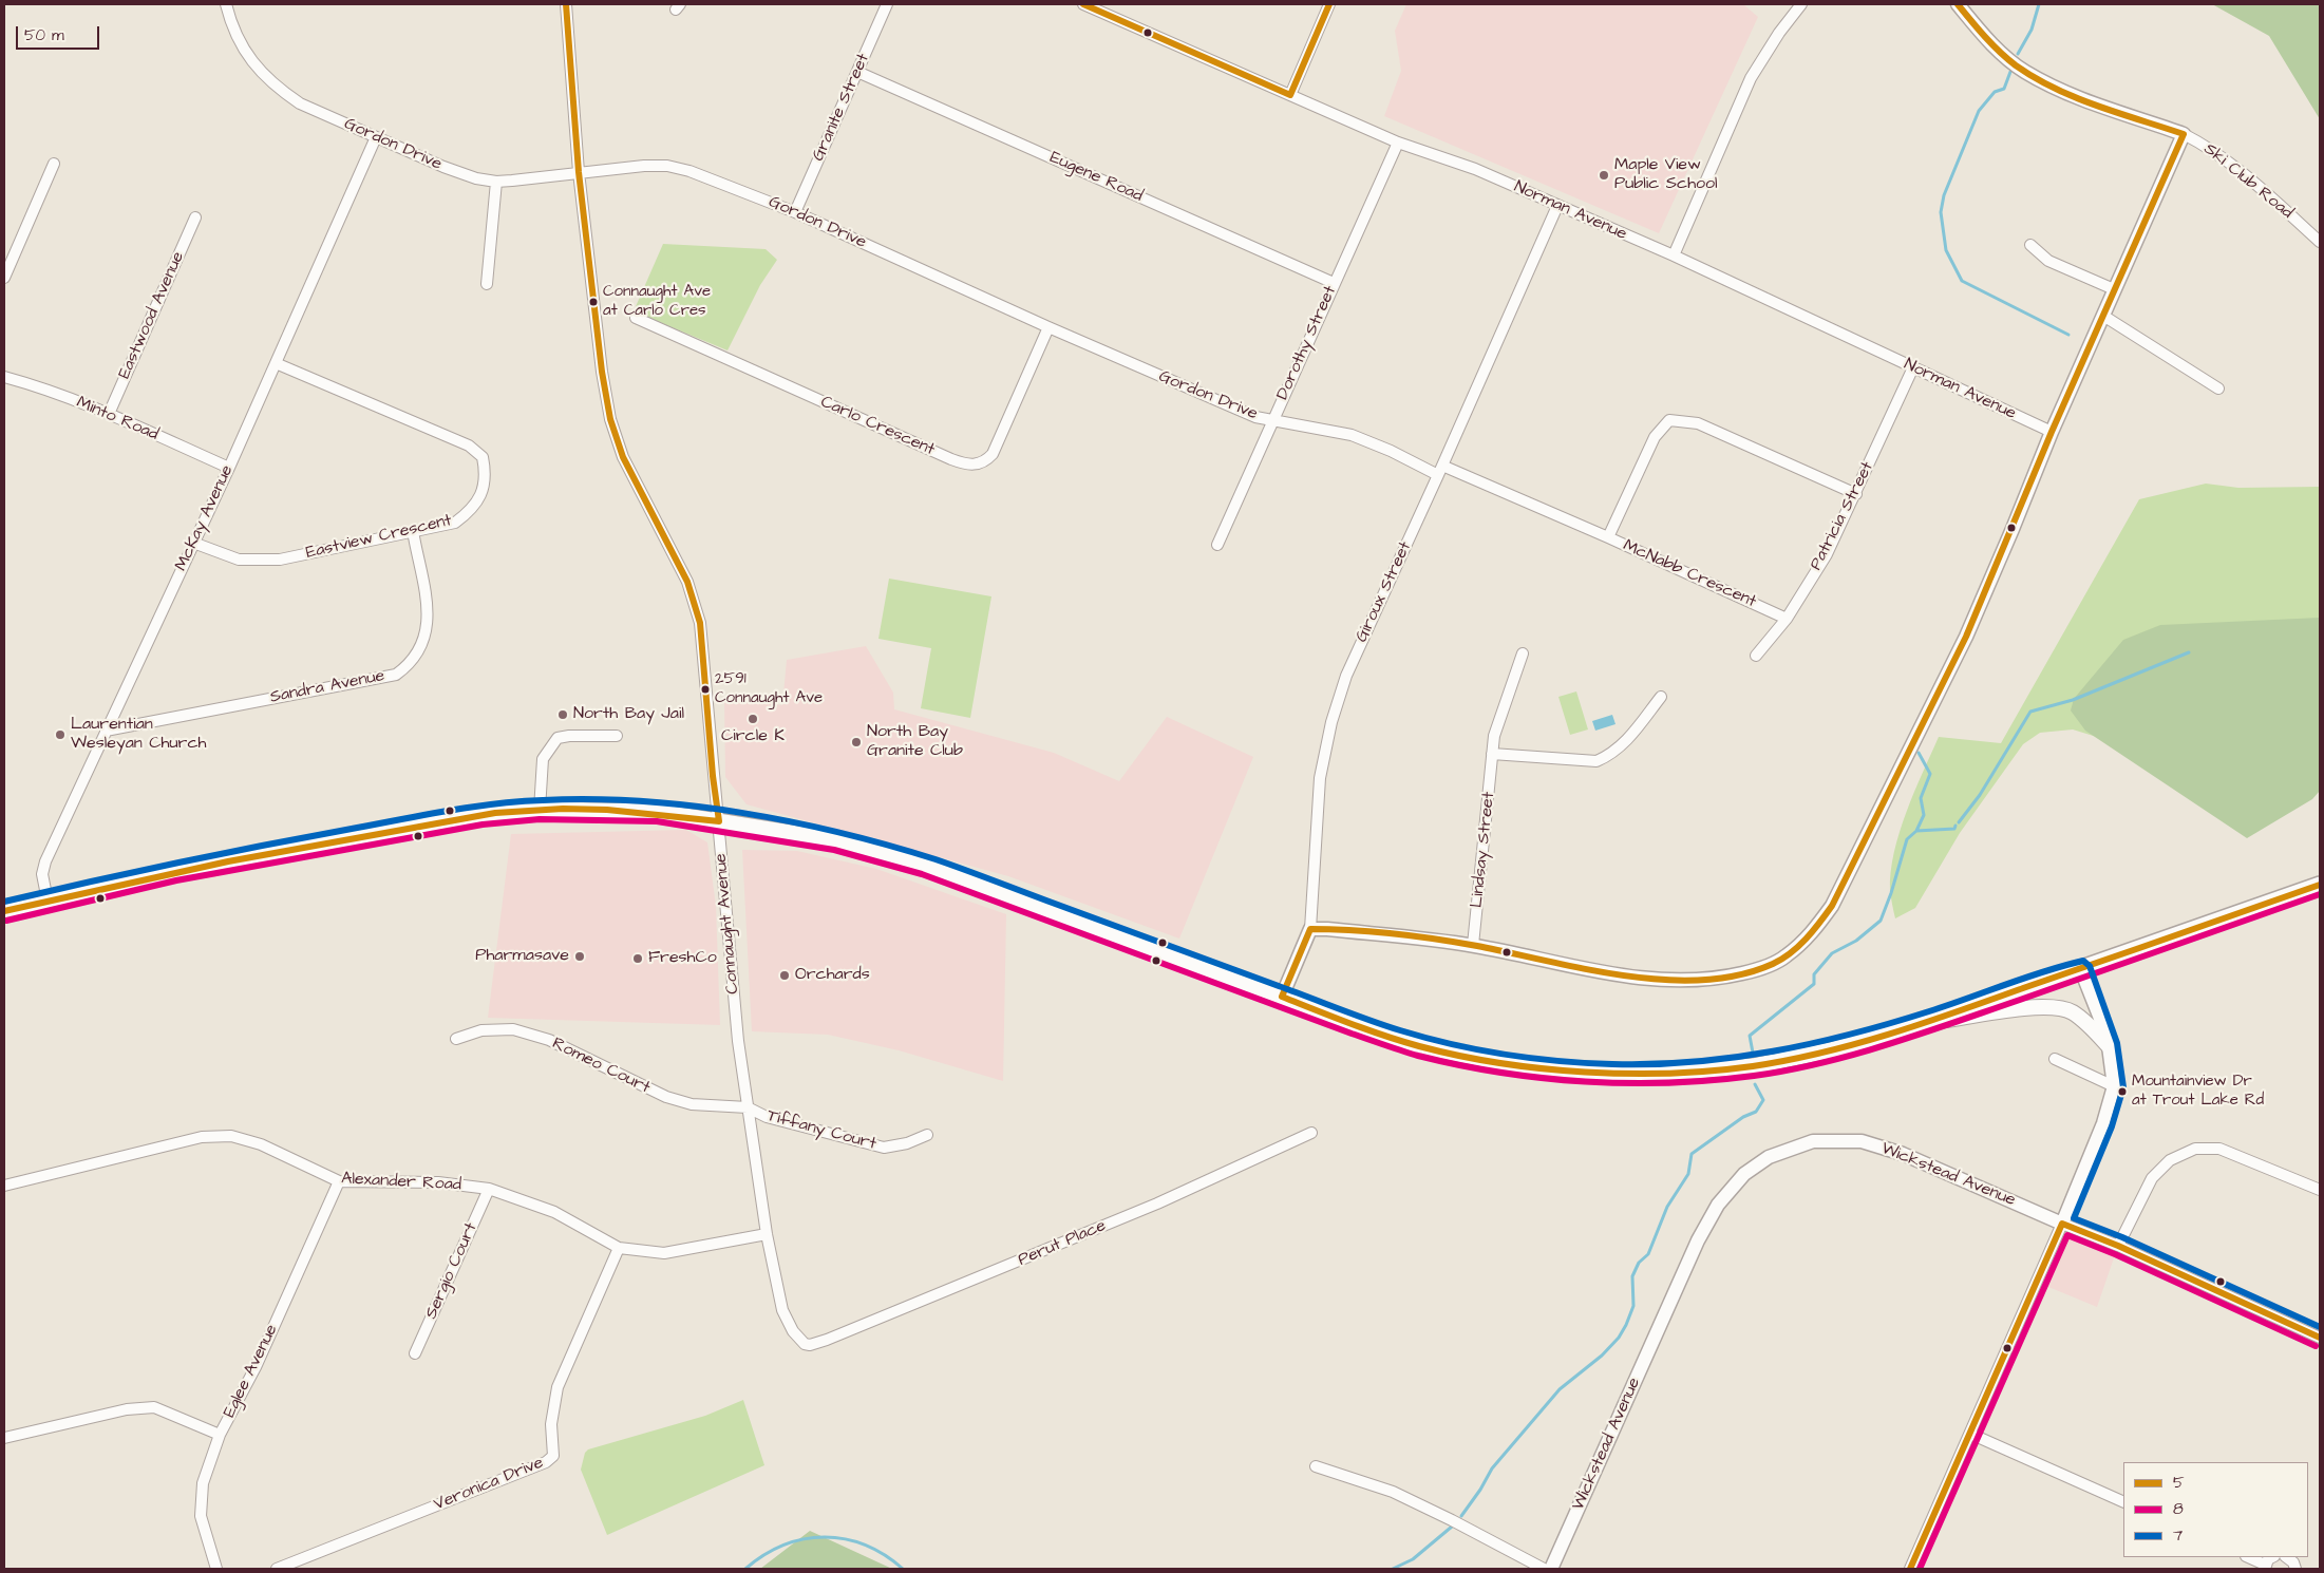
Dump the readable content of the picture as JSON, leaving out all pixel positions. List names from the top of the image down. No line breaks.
{"streets":{"street":["Granite Street","Gordon Drive","Eugene Road","Ski Club Road","Norman Avenue","Eastwood Avenue","Dorothy Street","Minto Road","Carlo Crescent","Patricia Street","McKay Avenue","Eastview Crescent","McNabb Crescent","Giroux Street","Sandra Avenue","Lindsay Street","Connaught Avenue","Romeo Court","Tiffany Court","Wickstead Avenue","Alexander Road","Perut Place","Sergio Court","Eglee Avenue","Veronica Drive"]},"crossings":[["Granite Street","Gordon Drive"],["Granite Street","Eugene Road"],["Gordon Drive","Dorothy Street"],["Gordon Drive","Carlo Crescent"],["Gordon Drive","McKay Avenue"],["Gordon Drive","McNabb Crescent"],["Gordon Drive","Giroux Street"],["Gordon Drive","Connaught Avenue"],["Eugene Road","Dorothy Street"],["Norman Avenue","Dorothy Street"],["Norman Avenue","Patricia Street"],["Norman Avenue","Giroux Street"],["Eastwood Avenue","Minto Road"],["Minto Road","McKay Avenue"],["Patricia Street","McNabb Crescent"],["McKay Avenue","Eastview Crescent"],["McKay Avenue","Sandra Avenue"],["Eastview Crescent","Sandra Avenue"],["Connaught Avenue","Romeo Court"],["Connaught Avenue","Tiffany Court"],["Connaught Avenue","Alexander Road"],["Connaught Avenue","Perut Place"],["Romeo Court","Tiffany Court"],["Alexander Road","Sergio Court"],["Alexander Road","Eglee Avenue"],["Alexander Road","Veronica Drive"]],"places":["Maple View Public School","Connaught Ave at Carlo Cres","2591 Connaught Ave","North Bay Jail","Circle K","Laurentian Wesleyan Church","North Bay Granite Club","Pharmasave","FreshCo","Orchards","Mountainview Dr at Trout Lake Rd"],"lines":["transit line 5","transit line 7","transit line 8"],"legend":["5","8","7"],"scale_bar":"50 m"}
